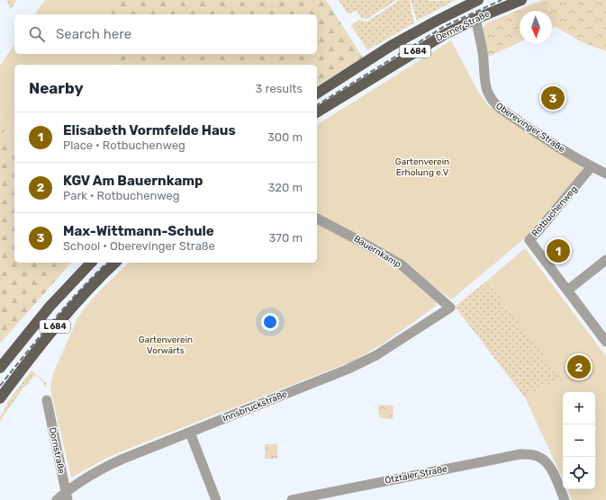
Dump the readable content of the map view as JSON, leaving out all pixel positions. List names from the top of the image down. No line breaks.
{"streets":{"main road":["Derner Straße","L 684"],"street":["Oberevinger Straße","Rotbuchenweg","Bauernkamp","Innsbruckstraße","Dornstraße","Ötztaler Straße"]},"crossings":[["Derner Straße","Oberevinger Straße"],["Oberevinger Straße","Rotbuchenweg"],["Bauernkamp","Innsbruckstraße"],["Innsbruckstraße","Dornstraße"]],"parks":["Gartenverein Erholung e.V","Gartenverein Vorwärts"],"north":"bottom","page":{"search":"Search here","heading":["Nearby","3 results"],"pins":["3","1","2"],"list":[{"mark":"1","name":"Elisabeth Vormfelde Haus","note":"Place · Rotbuchenweg","value":"300 m"},{"mark":"2","name":"KGV Am Bauernkamp","note":"Park · Rotbuchenweg","value":"320 m"},{"mark":"3","name":"Max-Wittmann-Schule","note":"School · Oberevinger Straße","value":"370 m"}],"map_buttons":["+","−"]}}
